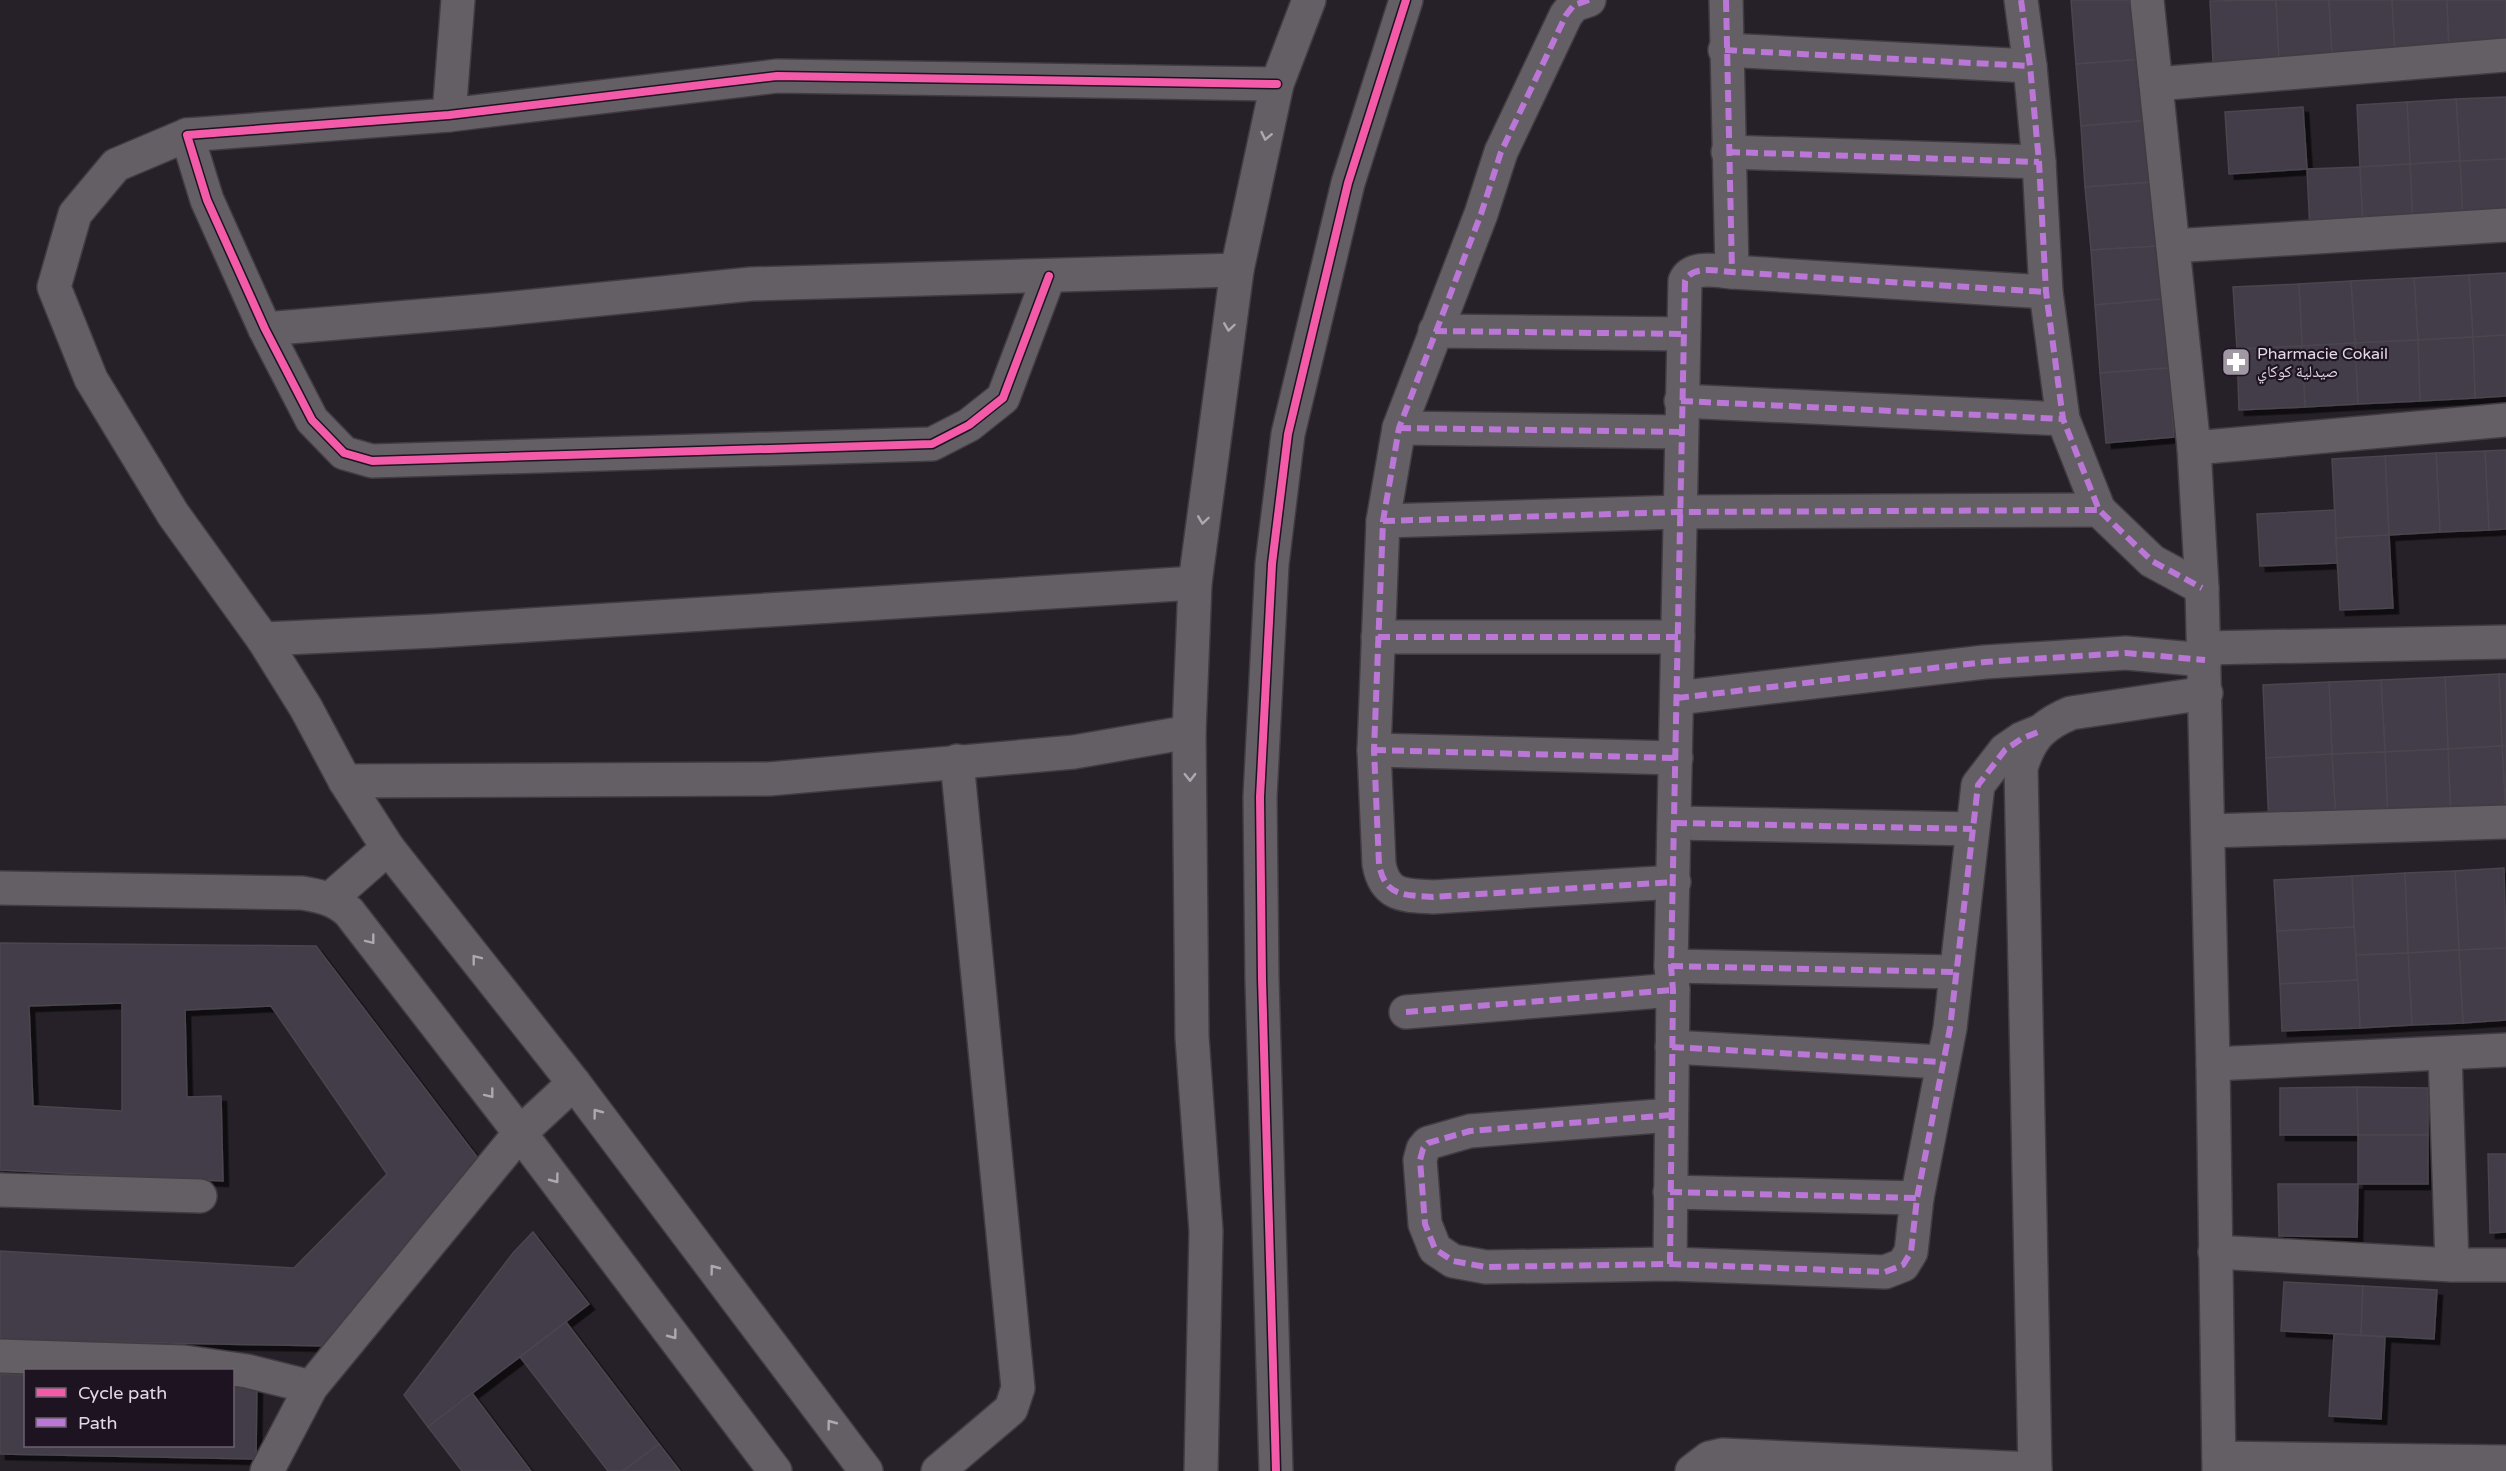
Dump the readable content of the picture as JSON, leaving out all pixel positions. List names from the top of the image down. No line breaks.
{"places":{"pharmacy":["Pharmacie Cokail صيدلية كوكاي"]},"legend":["Cycle path","Path"]}
